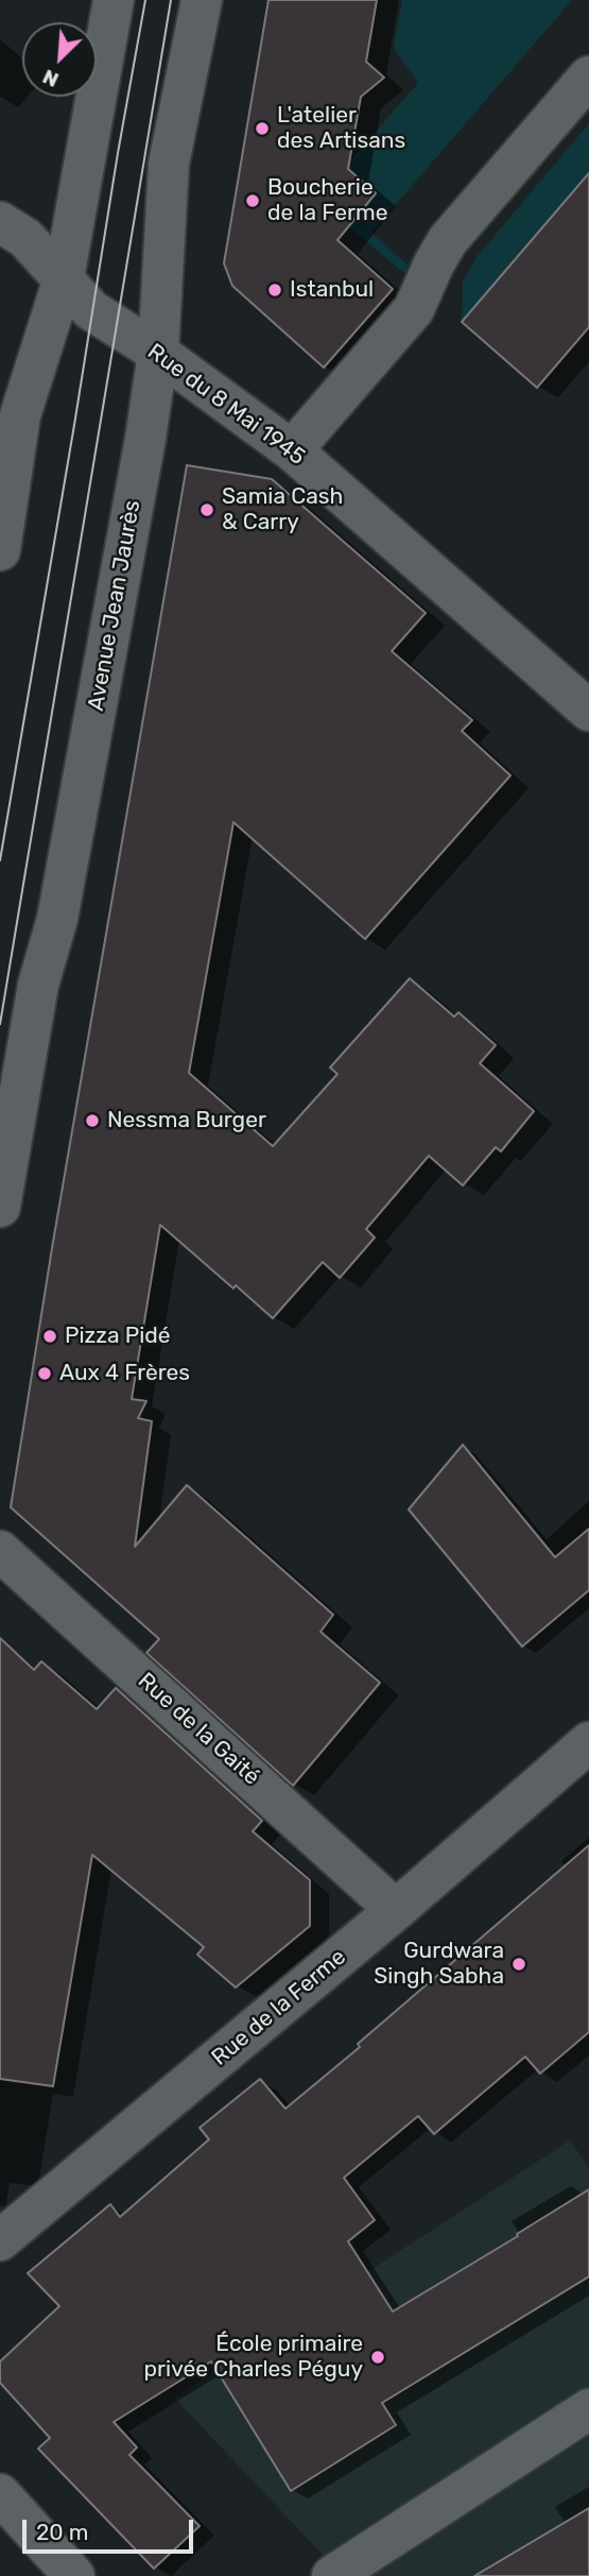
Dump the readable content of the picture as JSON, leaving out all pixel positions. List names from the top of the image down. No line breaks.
{"streets":{"street":["Rue du 8 Mai 1945","Avenue Jean Jaurès","Rue de la Gaité","Rue de la Ferme"]},"crossings":[["Rue du 8 Mai 1945","Avenue Jean Jaurès"],["Rue de la Gaité","Rue de la Ferme"]],"places":["L'atelier des Artisans","Boucherie de la Ferme","Istanbul","Samia Cash & Carry","Nessma Burger","Pizza Pidé","Aux 4 Frères","Gurdwara Singh Sabha","École primaire privée Charles Péguy"],"scale_bar":"20 m","north":"bottom left"}
